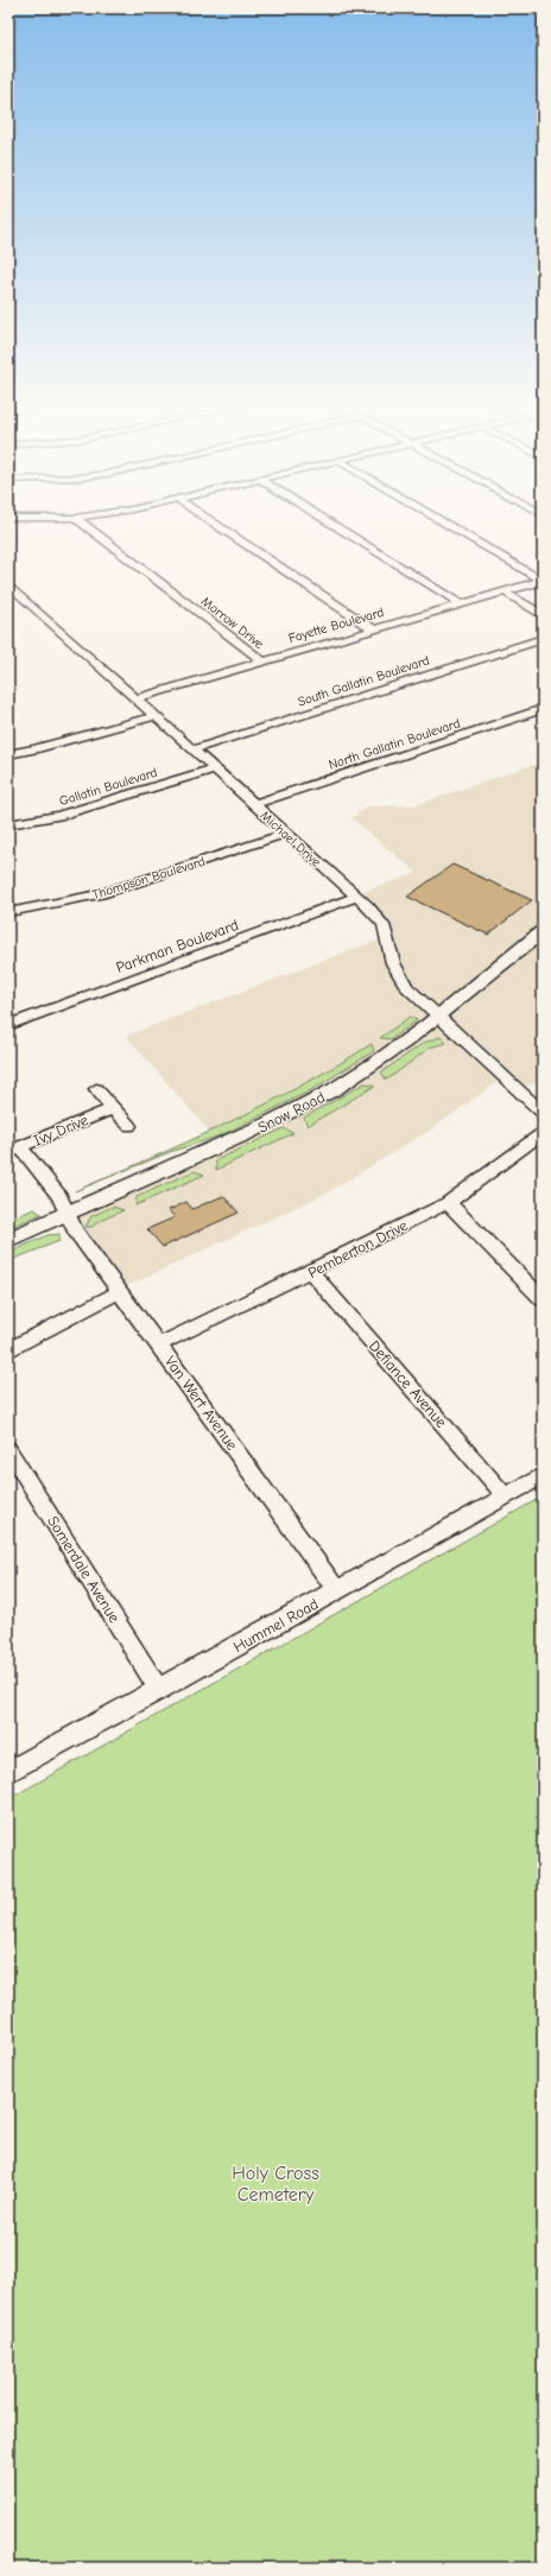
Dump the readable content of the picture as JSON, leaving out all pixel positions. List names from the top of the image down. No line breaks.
{"streets":{"main road":["Snow Road"],"street":["Morrow Drive","Fayette Boulevard","South Gallatin Boulevard","North Gallatin Boulevard","Gallatin Boulevard","Michael Drive","Thompson Boulevard","Parkman Boulevard","Ivy Drive","Pemberton Drive","Defiance Avenue","Van Wert Avenue","Somerdale Avenue","Hummel Road"]},"crossings":[["Morrow Drive","Fayette Boulevard"],["Fayette Boulevard","Michael Drive"],["South Gallatin Boulevard","Michael Drive"],["North Gallatin Boulevard","Michael Drive"],["Gallatin Boulevard","Michael Drive"],["Michael Drive","Thompson Boulevard"],["Michael Drive","Parkman Boulevard"],["Michael Drive","Snow Road"],["Snow Road","Van Wert Avenue"],["Ivy Drive","Van Wert Avenue"],["Pemberton Drive","Defiance Avenue"],["Pemberton Drive","Van Wert Avenue"],["Defiance Avenue","Hummel Road"],["Van Wert Avenue","Hummel Road"],["Somerdale Avenue","Hummel Road"]],"parks":["Holy Cross Cemetery"]}
